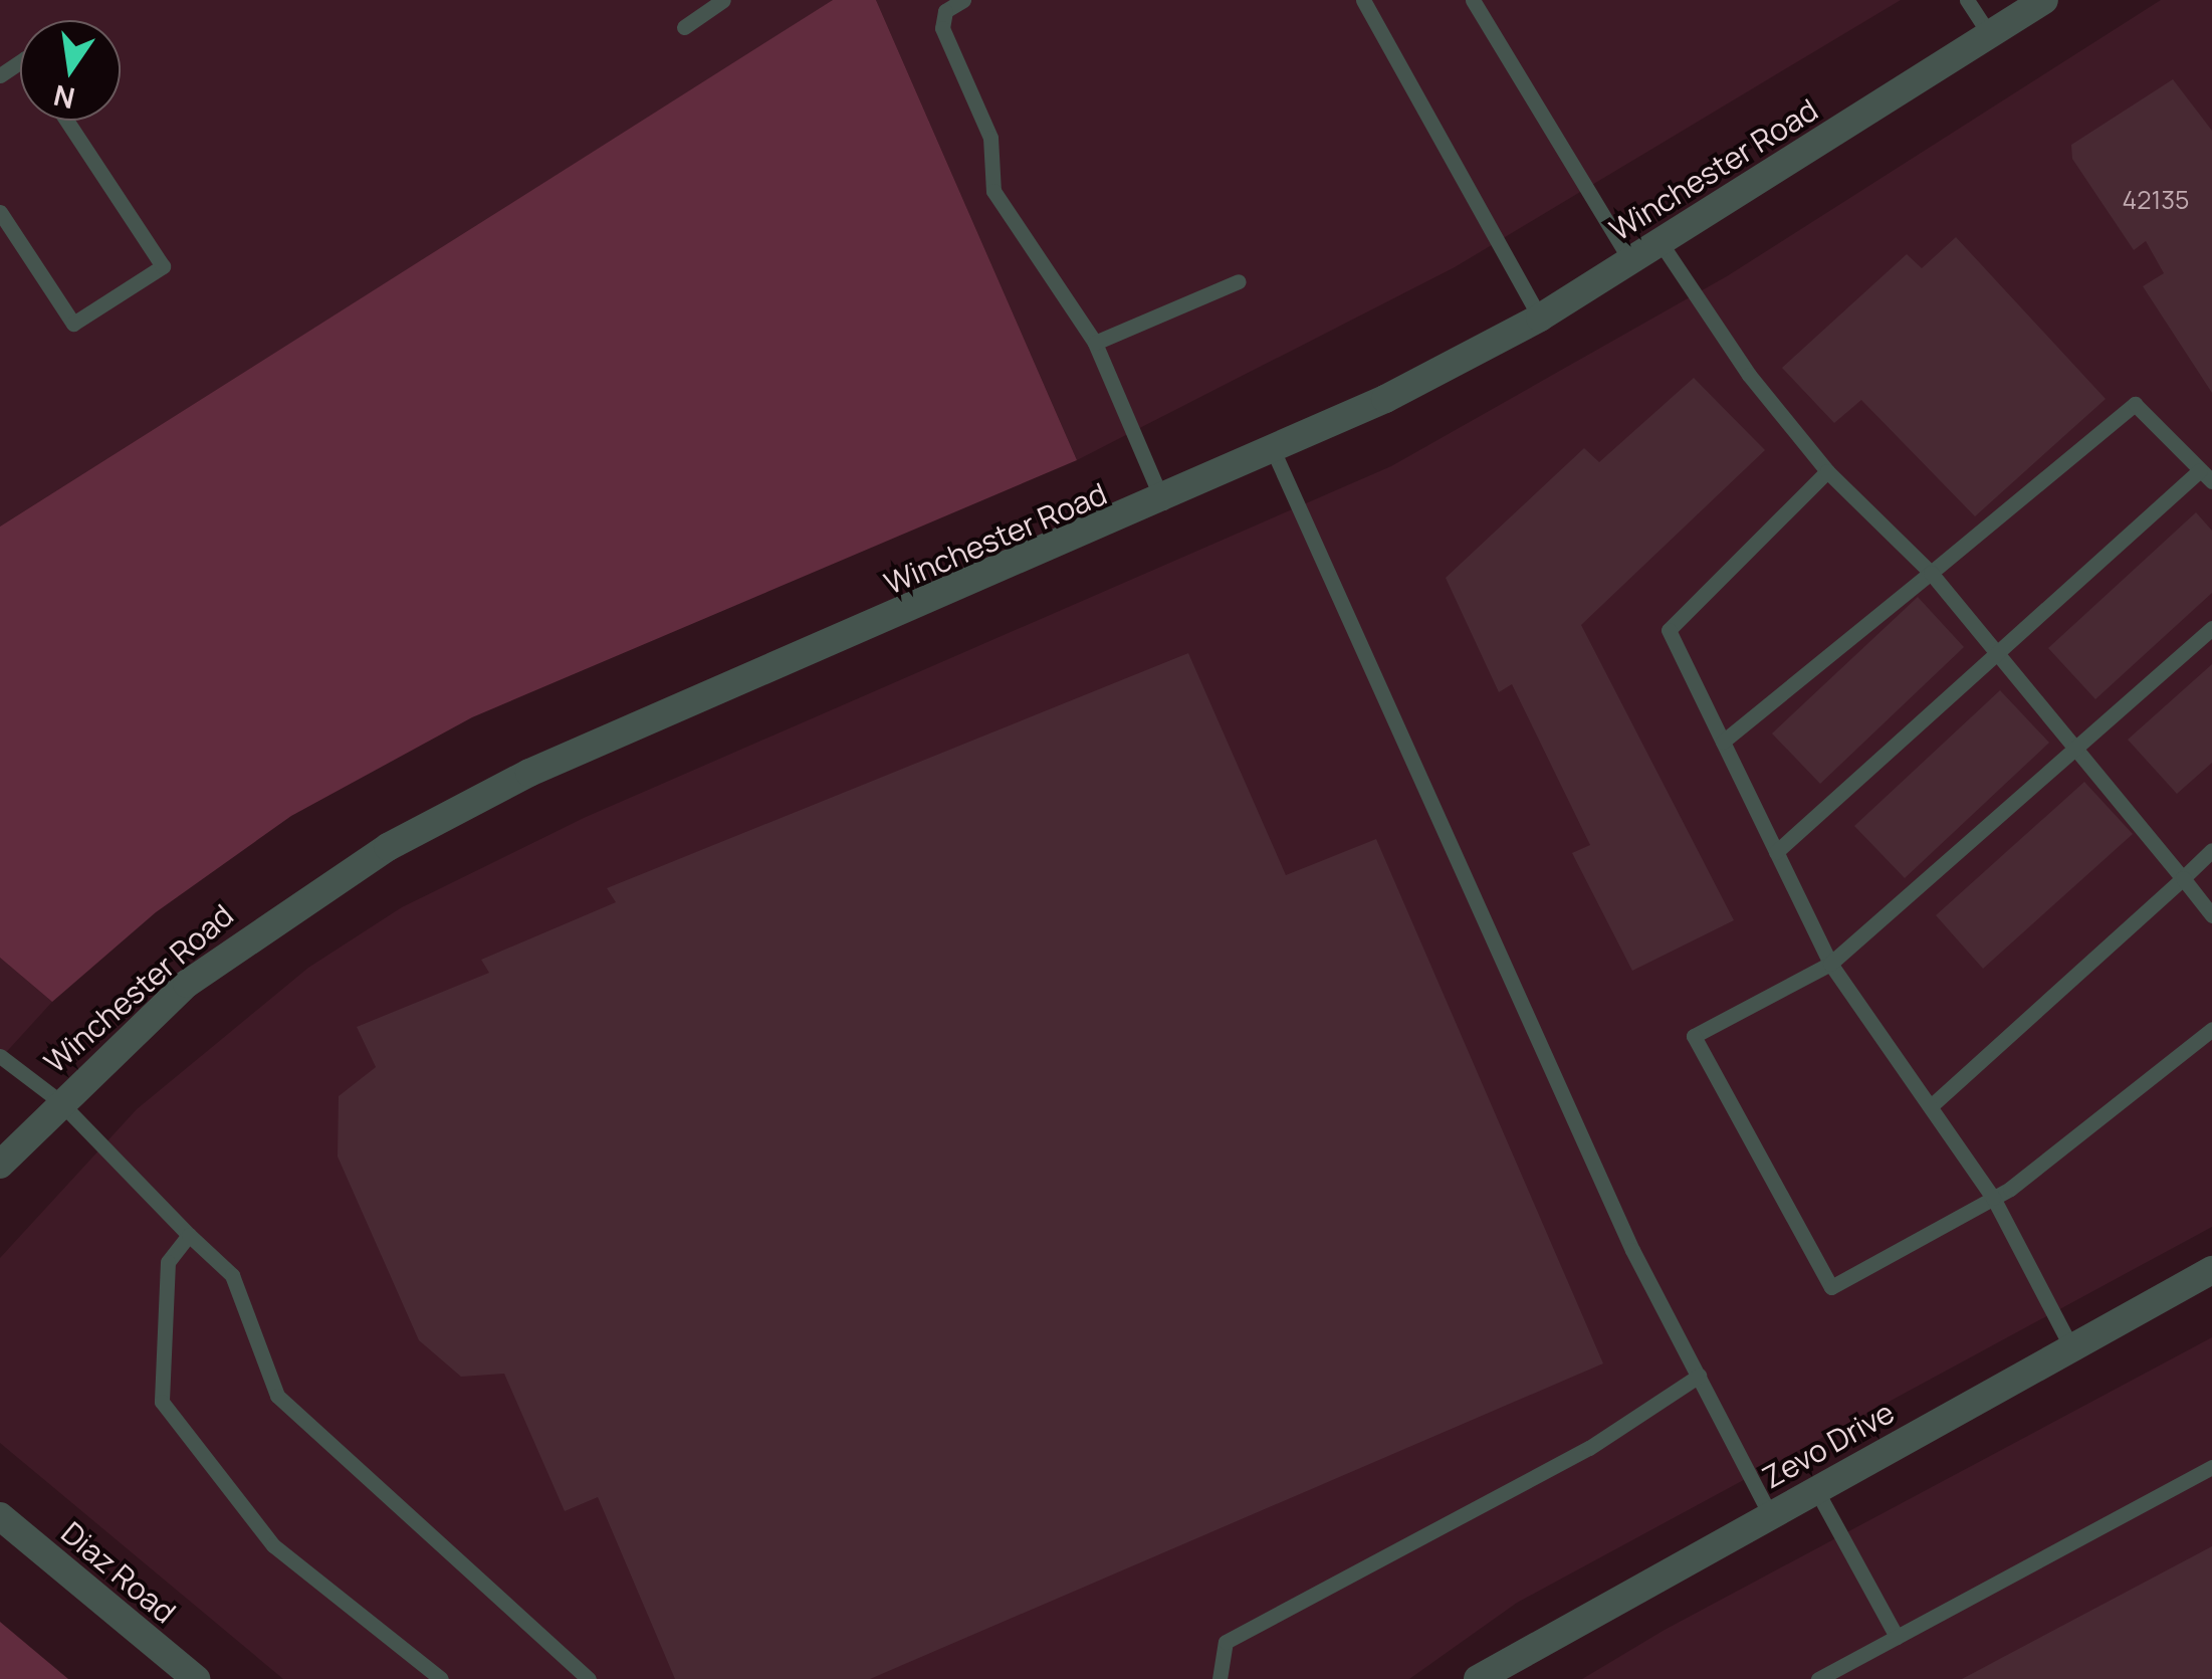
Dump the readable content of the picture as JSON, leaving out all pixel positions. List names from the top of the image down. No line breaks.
{"streets":{"street":["Winchester Road","Zevo Drive","Diaz Road"]},"house_numbers":["42135"],"north":"bottom"}
